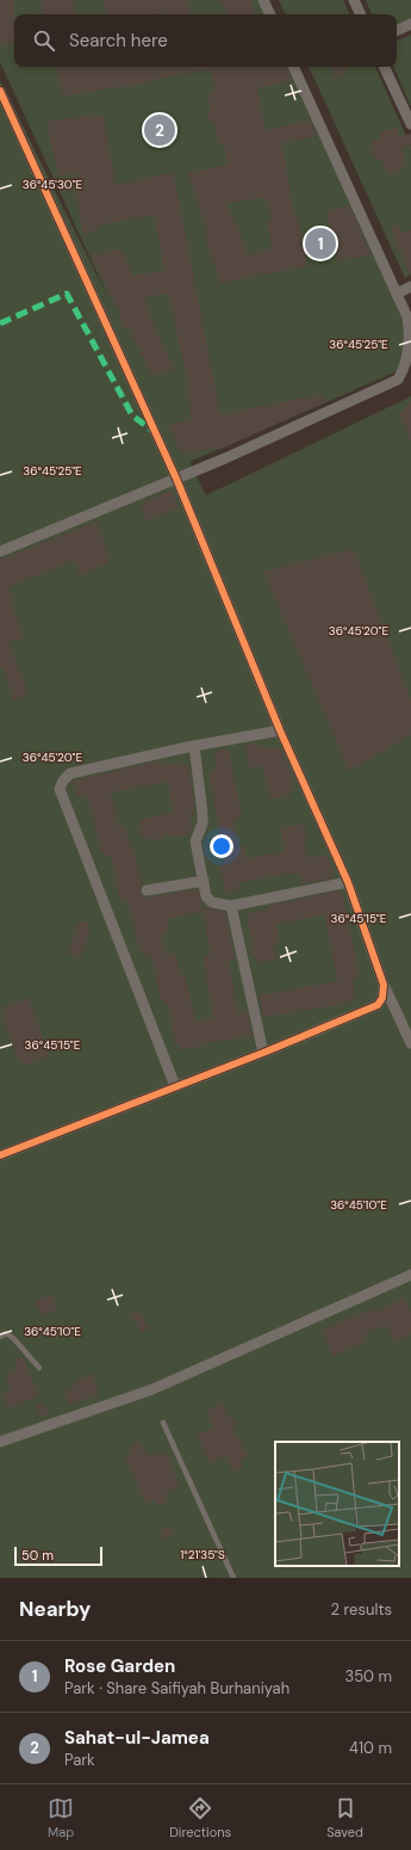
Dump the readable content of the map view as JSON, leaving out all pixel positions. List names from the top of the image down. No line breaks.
{"scale_bar":"50 m","page":{"search":"Search here","pins":["2","1"],"scale":"50 m","heading":["Nearby","2 results"],"list":[{"mark":"1","name":"Rose Garden","note":"Park · Share Saifiyah Burhaniyah","value":"350 m"},{"mark":"2","name":"Sahat-ul-Jamea","note":"Park","value":"410 m"}],"nav":["Map","Directions","Saved"]},"coordinates":["36°45'30\"E","36°45'25\"E","36°45'20\"E","36°45'15\"E","36°45'10\"E","1°21'35\"S"]}
